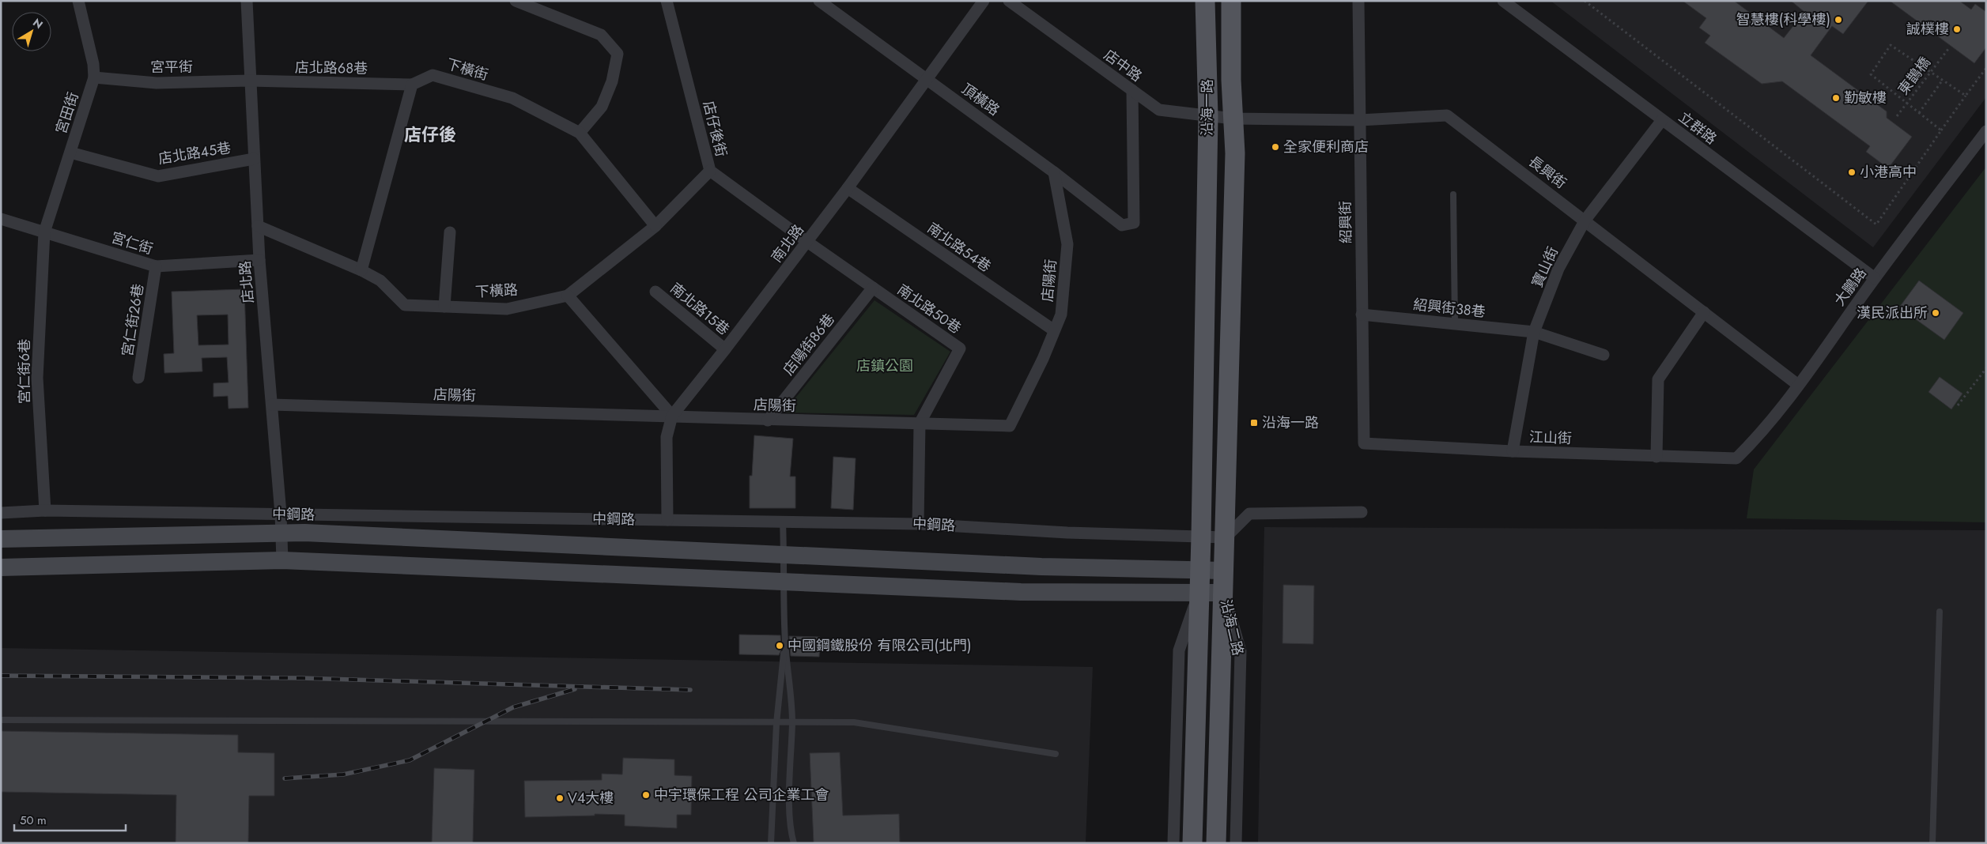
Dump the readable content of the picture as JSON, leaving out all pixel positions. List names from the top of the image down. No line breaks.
{"streets":{"main road":["沿海一路","沿海二路"],"street":["店中路","宮平街","店北路68巷","下橫街","頂橫路","宮田街","立群路","店仔後街","店北路45巷","長興街","紹興街","宮仁街","南北路","南北路54巷","寶山街","店陽街","店北路","大鵬路","下橫路","紹興街38巷","南北路15巷","南北路50巷","宮仁街26巷","店陽街86巷","宮仁街6巷","江山街","中鋼路"],"path":["東鵲橋"]},"crossings":[["店中路","頂橫路"],["店中路","沿海一路"],["店中路","長興街"],["宮平街","店北路68巷"],["宮平街","宮田街"],["宮平街","店北路"],["店北路68巷","下橫街"],["店北路68巷","店北路"],["下橫街","下橫路"],["頂橫路","南北路"],["頂橫路","店陽街"],["沿海一路","長興街"],["沿海一路","中鋼路"],["沿海一路","沿海二路"],["宮田街","店北路45巷"],["宮田街","宮仁街"],["宮田街","宮仁街6巷"],["立群路","寶山街"],["立群路","大鵬路"],["店仔後街","南北路"],["店仔後街","下橫路"],["店仔後街","南北路50巷"],["店北路45巷","店北路"],["長興街","紹興街"],["長興街","寶山街"],["長興街","大鵬路"],["紹興街","紹興街38巷"],["紹興街","江山街"],["宮仁街","店北路"],["宮仁街","宮仁街26巷"],["宮仁街","宮仁街6巷"],["南北路","南北路54巷"],["南北路","店陽街"],["南北路","南北路15巷"],["南北路","南北路50巷"],["南北路","中鋼路"],["南北路54巷","店陽街"],["寶山街","紹興街38巷"],["寶山街","江山街"],["店陽街","店北路"],["店陽街","南北路50巷"],["店陽街","店陽街86巷"],["店北路","下橫路"],["店北路","中鋼路"],["大鵬路","江山街"],["南北路50巷","店陽街86巷"],["南北路50巷","中鋼路"],["宮仁街6巷","中鋼路"]],"districts":["店仔後"],"parks":["店鎮公園"],"places":{"other":["智慧樓(科學樓)","誠樸樓","勤敏樓","全家便利商店","小港高中","漢民派出所","中國鋼鐵股份 有限公司(北門)","中宇環保工程 公司企業工會","V4大樓"],"transit":["沿海一路"]},"scale_bar":"50 m","north":"top right"}
